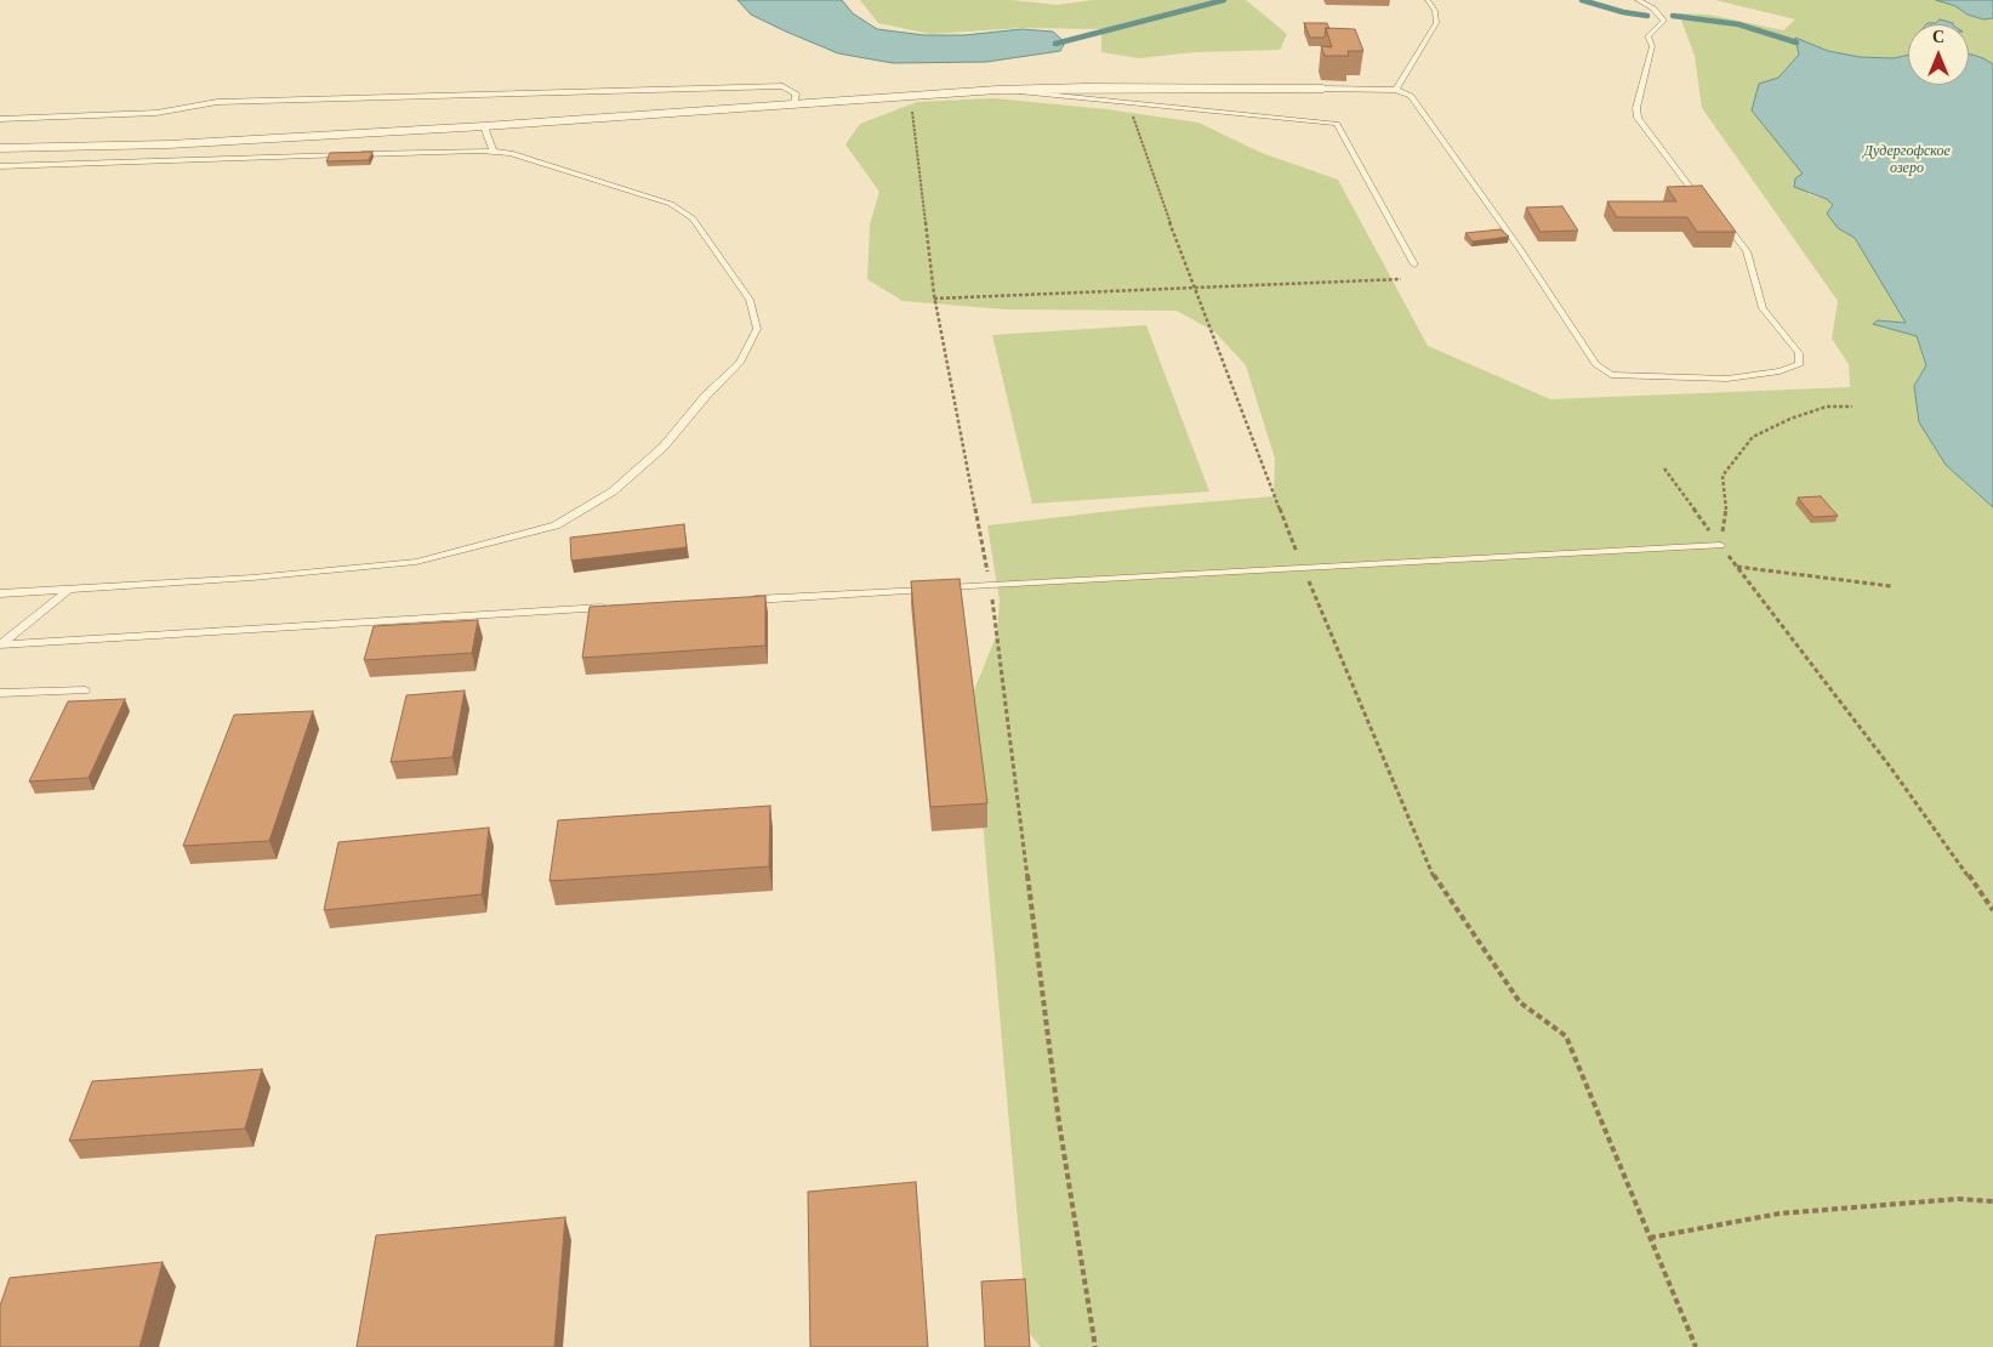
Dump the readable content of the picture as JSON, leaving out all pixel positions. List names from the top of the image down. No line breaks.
{"water":["Дудергофское озеро"],"north":"top"}
